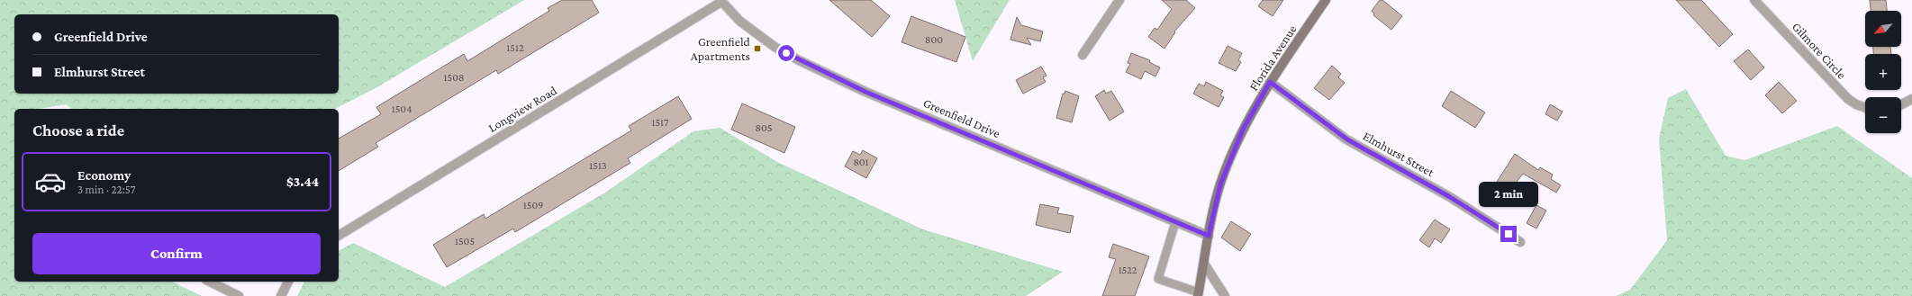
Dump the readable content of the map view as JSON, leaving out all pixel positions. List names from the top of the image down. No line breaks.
{"streets":{"main road":["Florida Avenue"],"street":["Gilmore Circle","Longview Road","Greenfield Drive","Elmhurst Street"]},"crossings":[["Florida Avenue","Greenfield Drive"],["Florida Avenue","Elmhurst Street"],["Longview Road","Greenfield Drive"]],"places":{"transit":["Greenfield Apartments"]},"house_numbers":["800","1512","1508","1504","1517","805","801","1513","1509","1505","1522"],"north":"bottom left","page":{"map_buttons":["+","−"],"banner":["Greenfield Drive","Elmhurst Street"],"heading":"Choose a ride","list":[{"name":"Economy","note":"3 min · 22:57","value":"$3.44"}],"bubble":"2 min","buttons":"Confirm"}}
